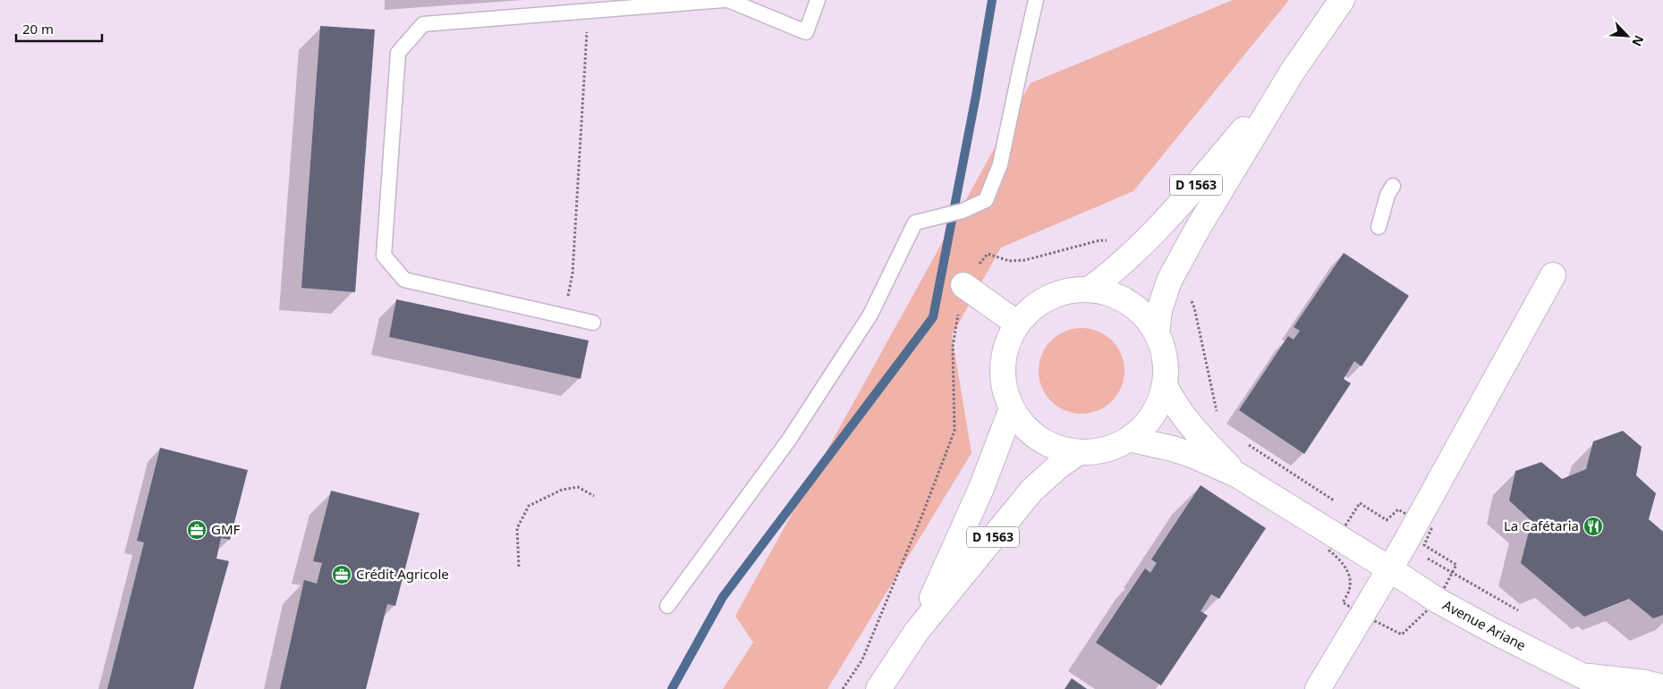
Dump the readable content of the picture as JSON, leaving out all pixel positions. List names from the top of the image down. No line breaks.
{"streets":{"main road":["D 1563","Avenue Ariane"]},"places":{"restaurant":["La Cafétaria"],"office":["GMF","Crédit Agricole"]},"scale_bar":"20 m","north":"bottom right"}
